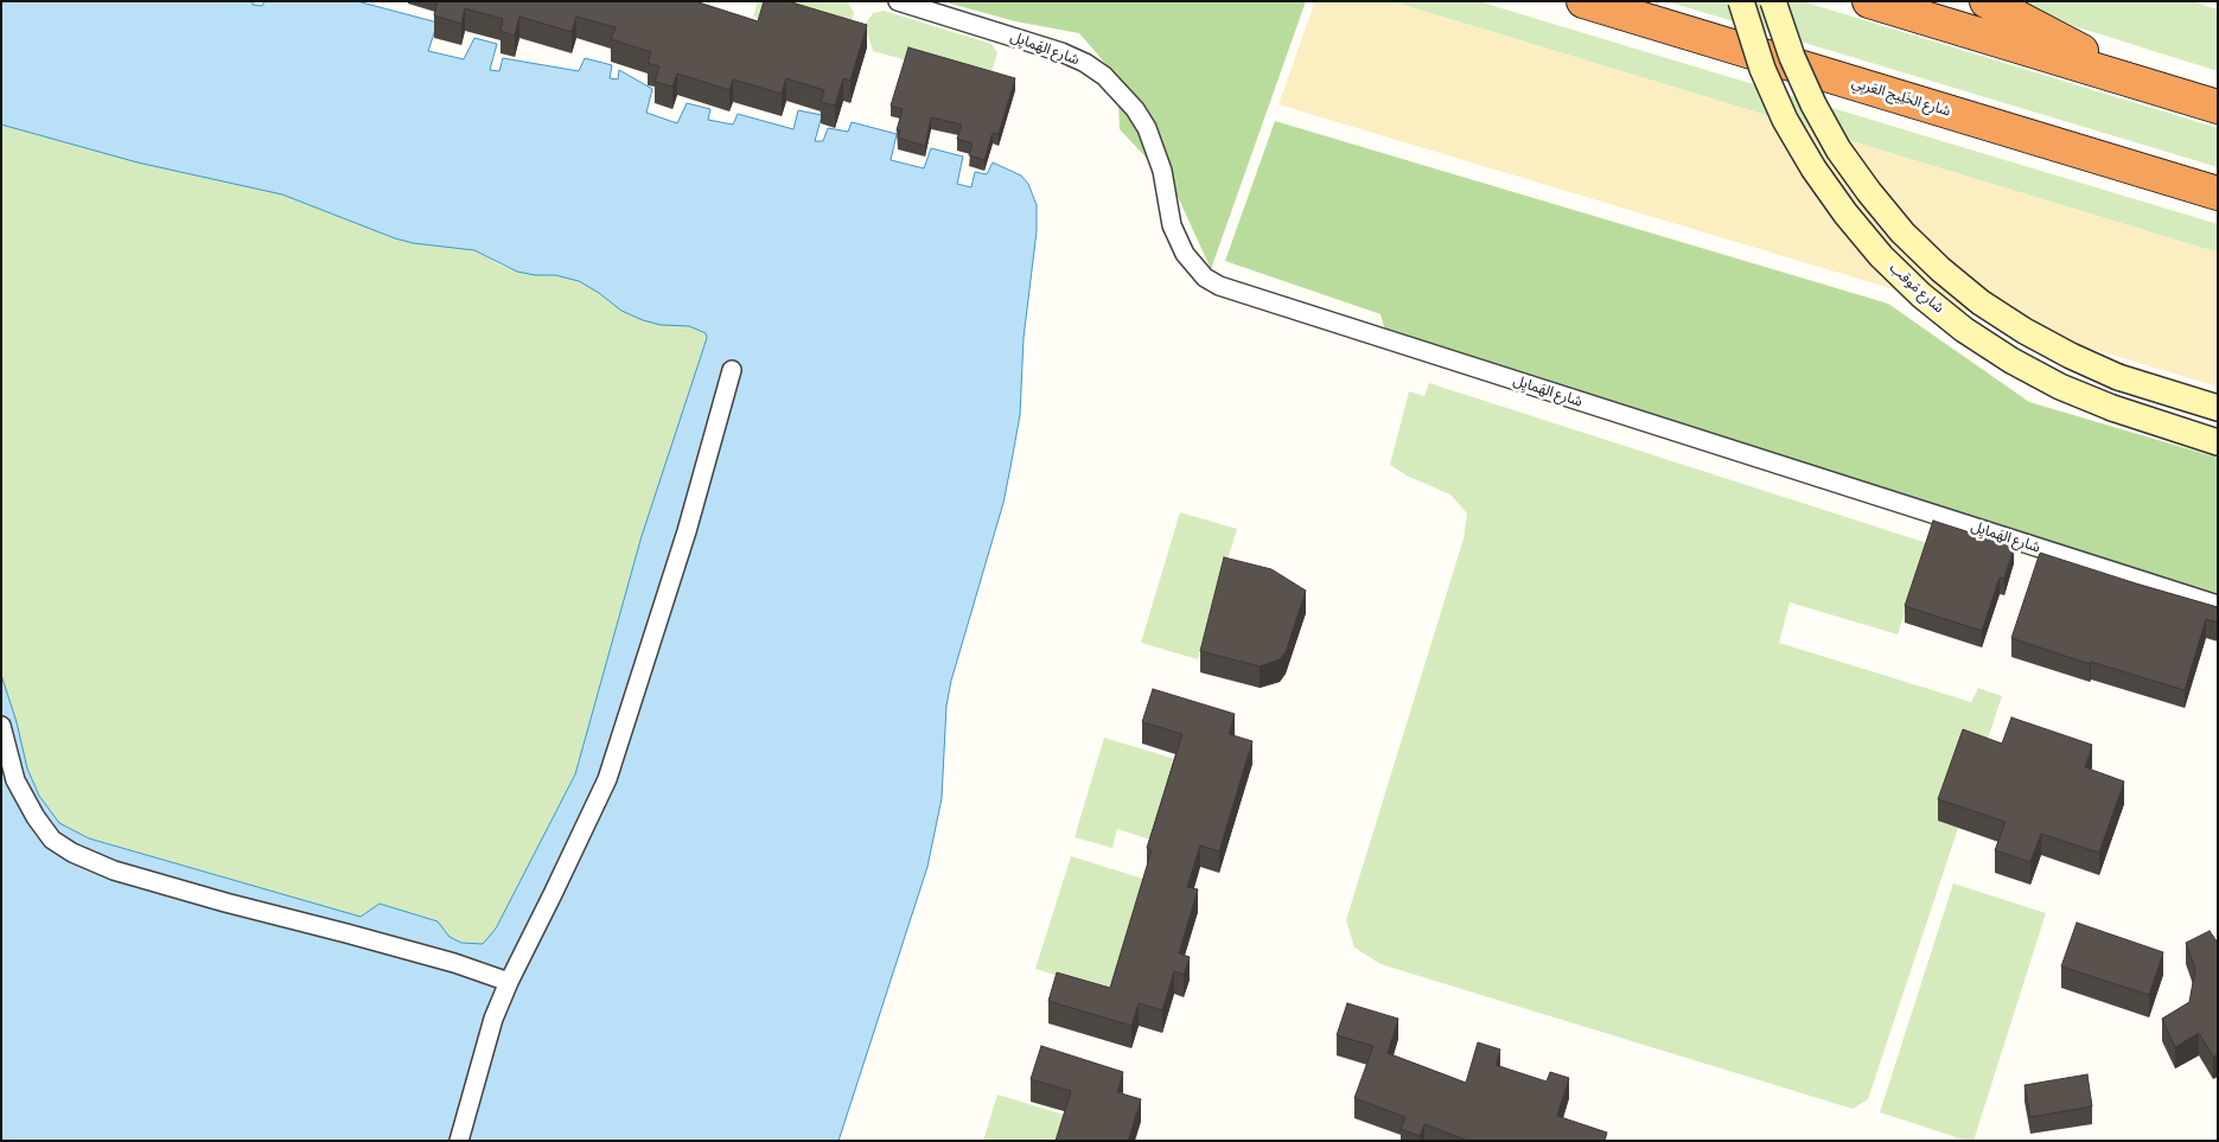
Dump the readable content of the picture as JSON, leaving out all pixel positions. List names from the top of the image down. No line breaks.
{"streets":{"highway":["شارع الخَلِيج العَربِي"],"main road":["شارع مَوقب"],"street":["شارع الهَمايِل"]}}
